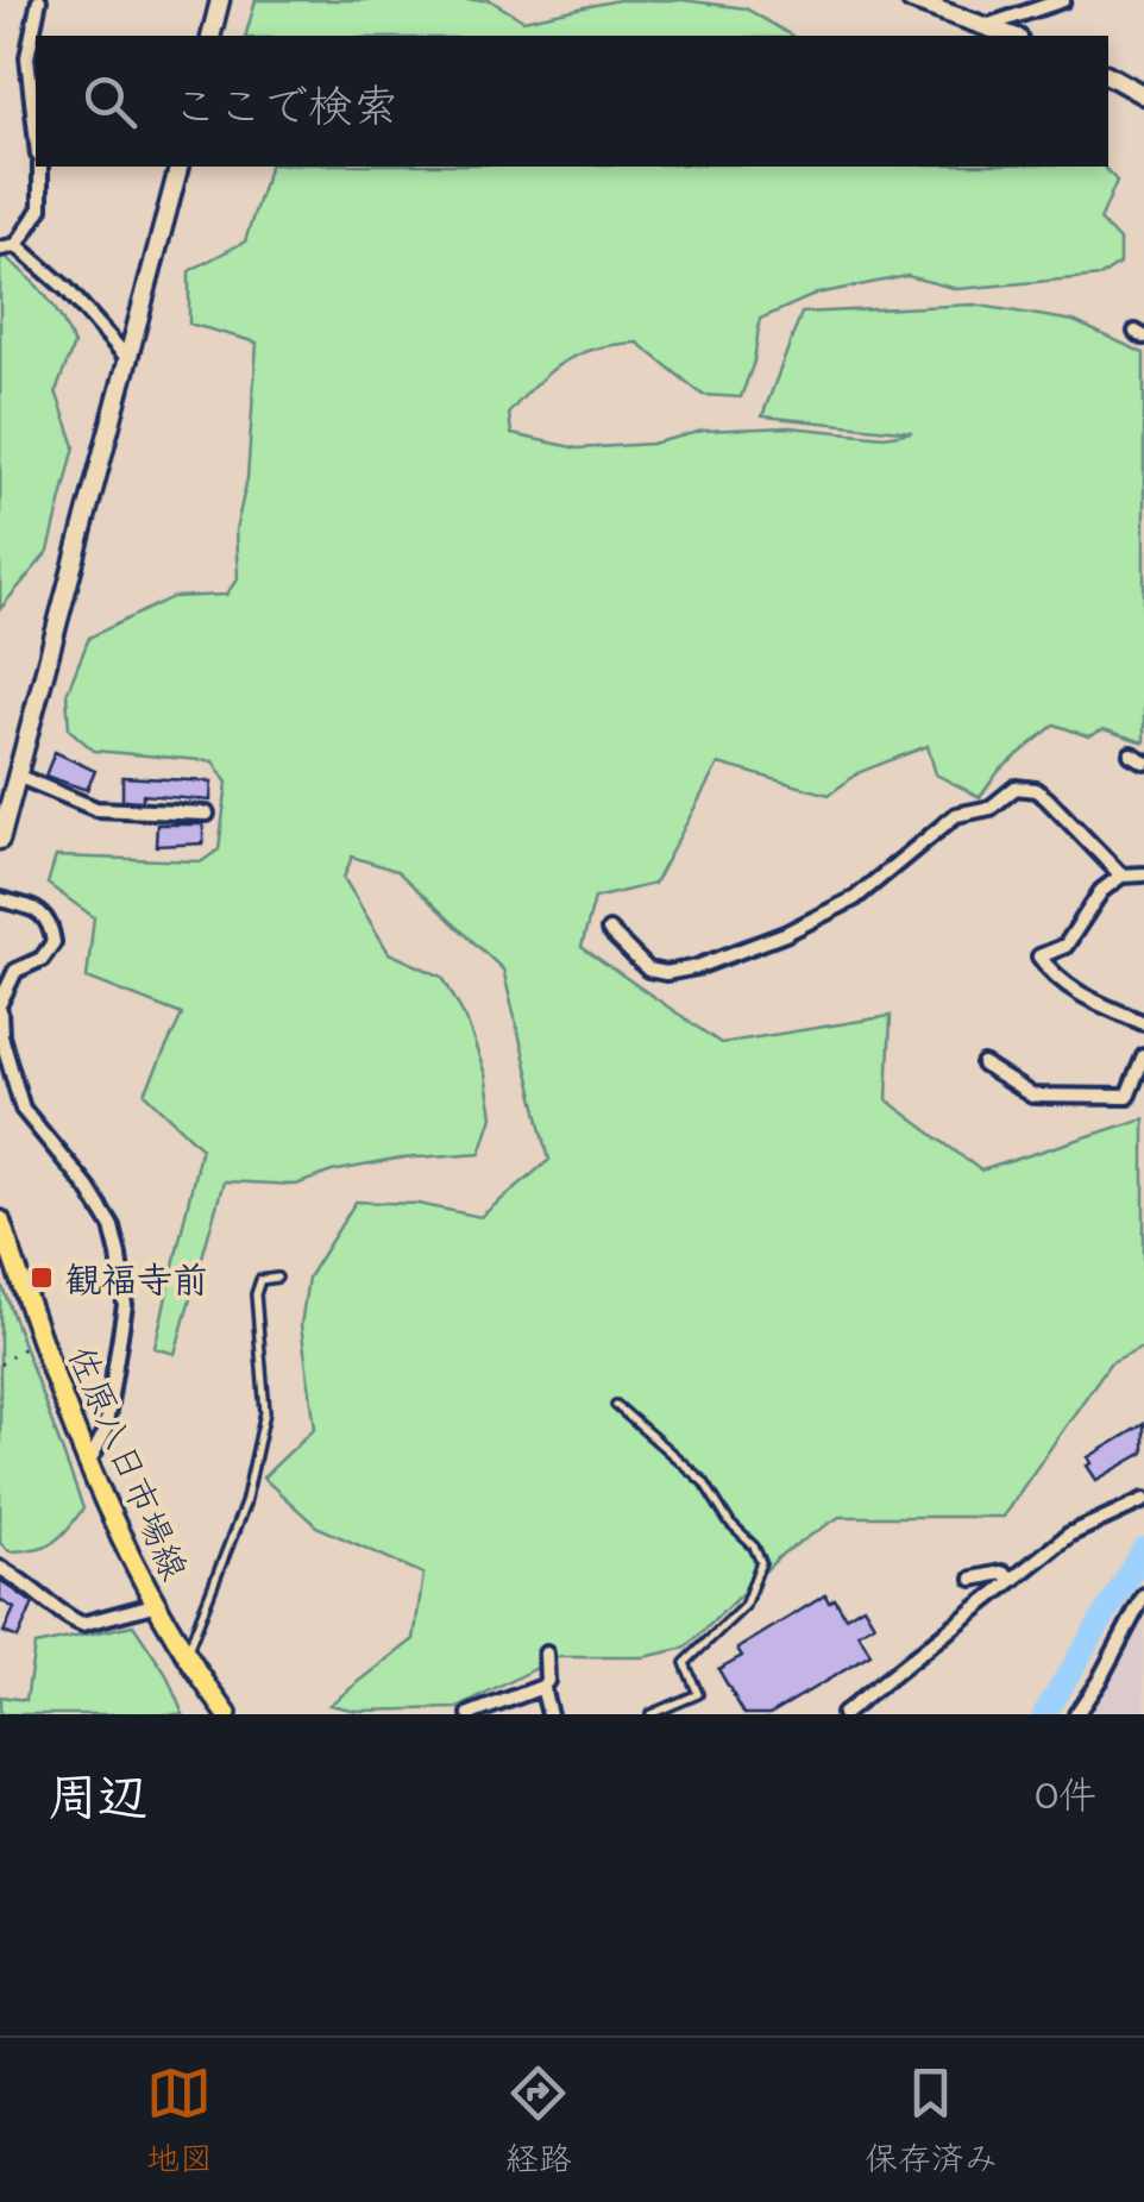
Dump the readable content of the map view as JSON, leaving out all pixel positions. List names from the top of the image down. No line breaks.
{"streets":{"main road":["佐原八日市場線"]},"places":{"transit":["観福寺前"]},"page":{"search":"ここで検索","heading":["周辺","0件"],"nav":["地図","経路","保存済み"]}}
